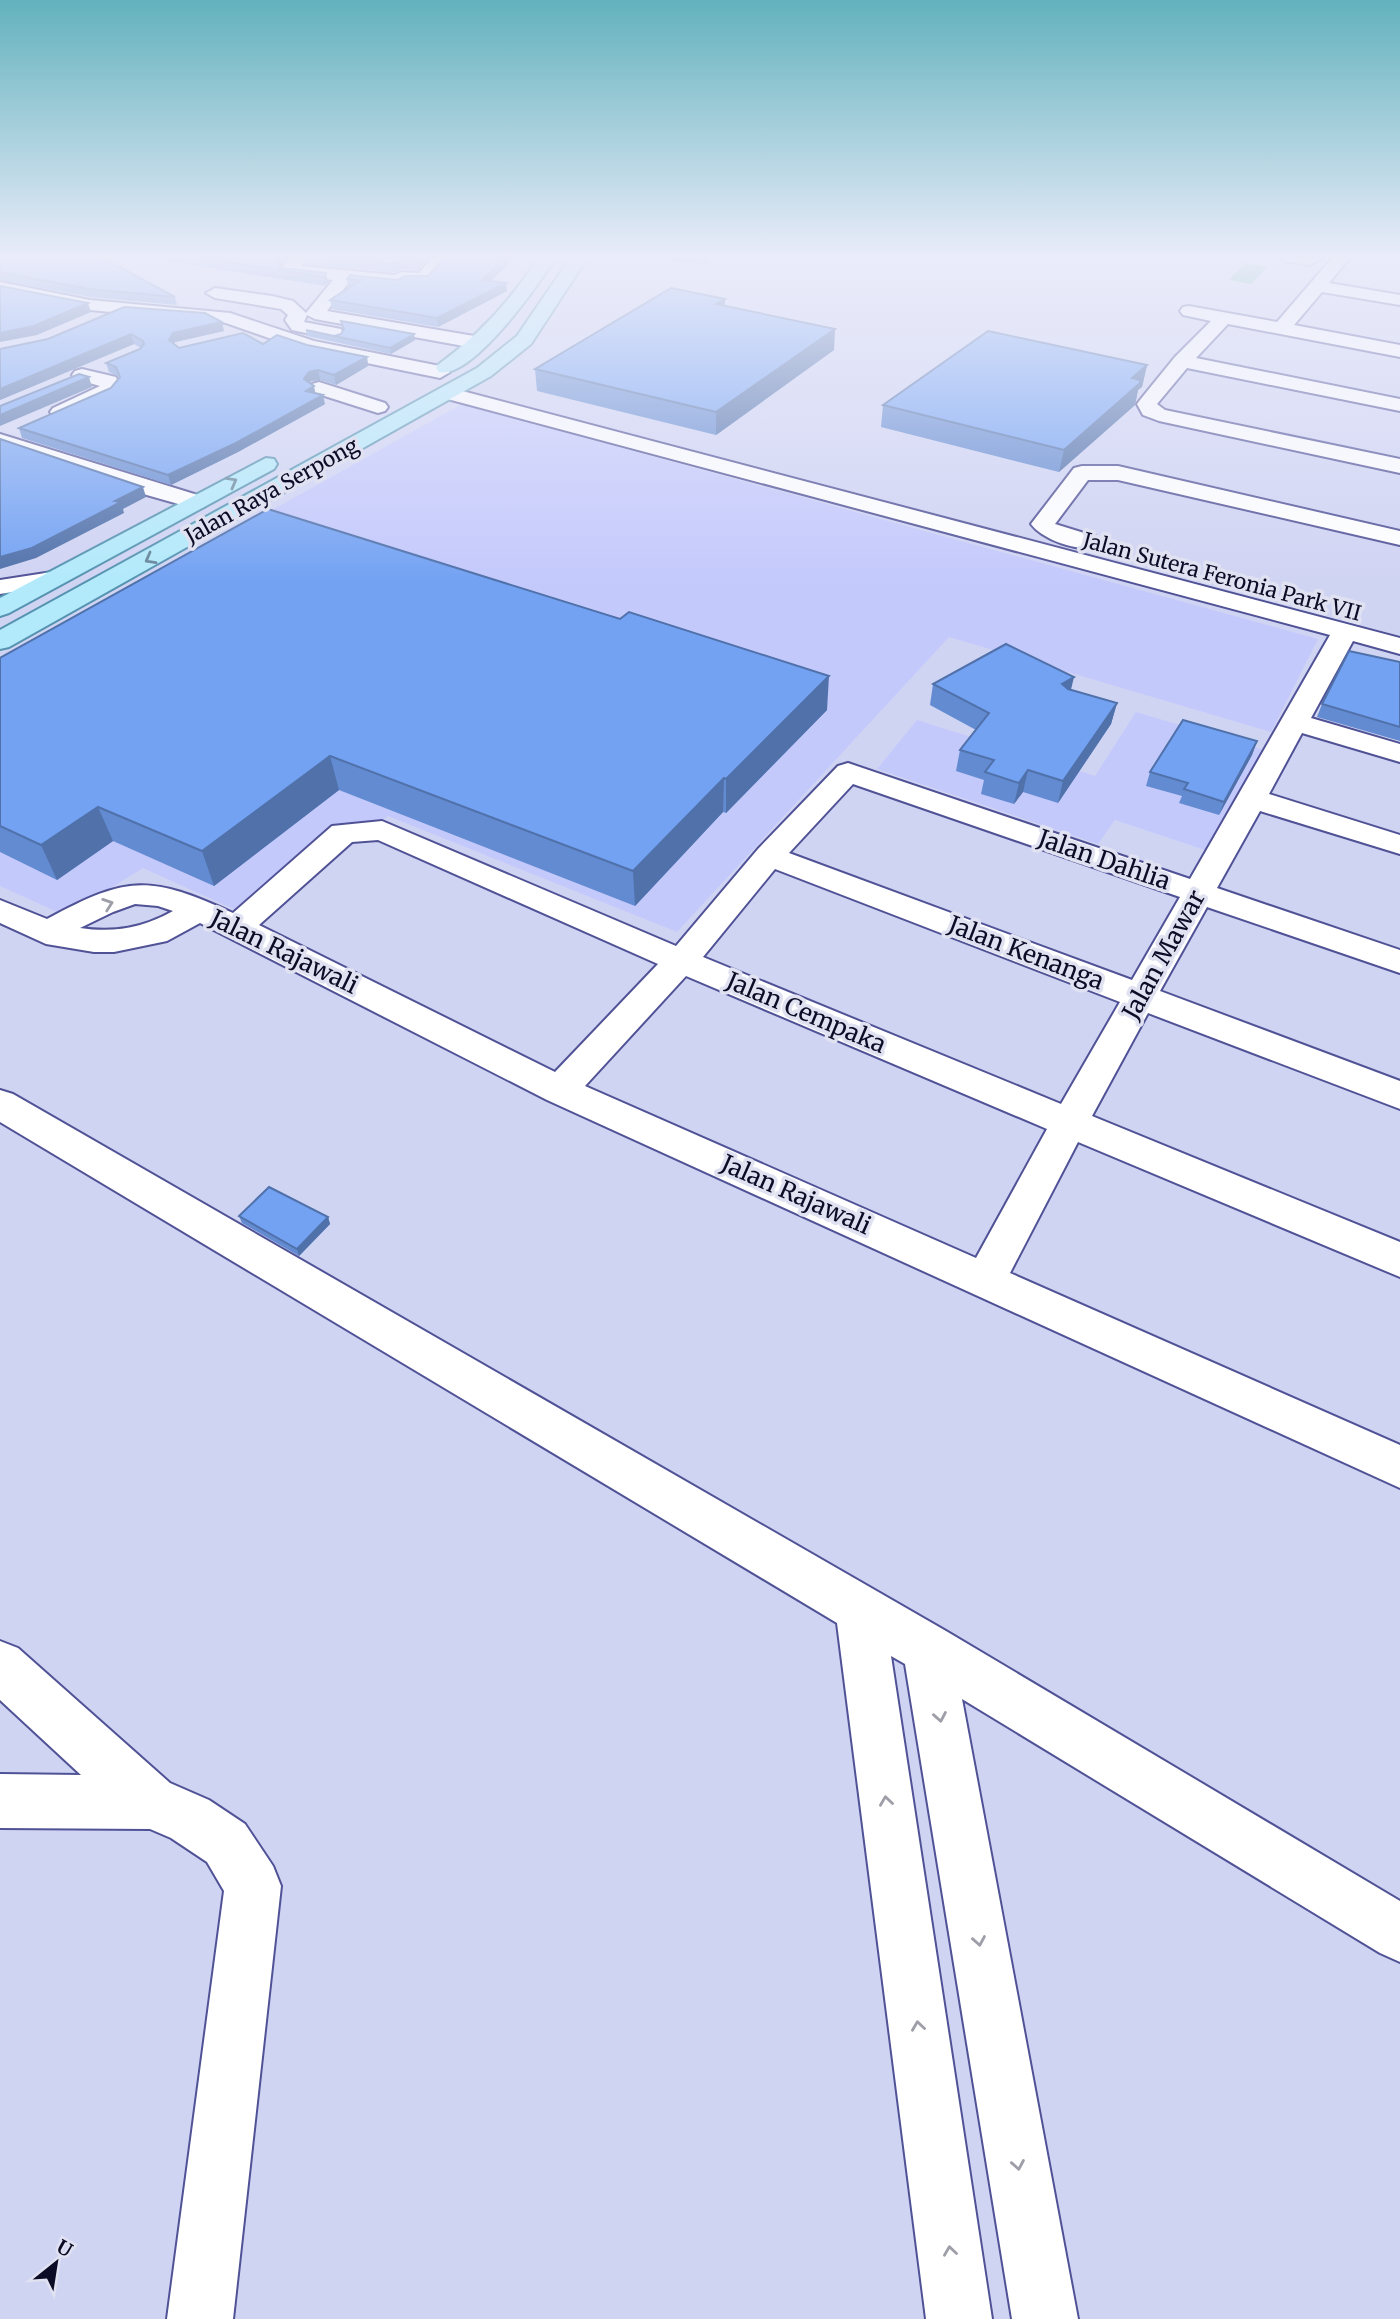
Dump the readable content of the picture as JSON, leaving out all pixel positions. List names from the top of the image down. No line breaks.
{"streets":{"main road":["Jalan Raya Serpong"],"street":["Jalan Sutera Feronia Park VII","Jalan Dahlia","Jalan Rajawali","Jalan Kenanga","Jalan Mawar","Jalan Cempaka"]},"crossings":[["Jalan Dahlia","Jalan Kenanga"],["Jalan Dahlia","Jalan Mawar"],["Jalan Rajawali","Jalan Mawar"],["Jalan Rajawali","Jalan Cempaka"],["Jalan Kenanga","Jalan Mawar"],["Jalan Mawar","Jalan Cempaka"]],"north":"top right"}
